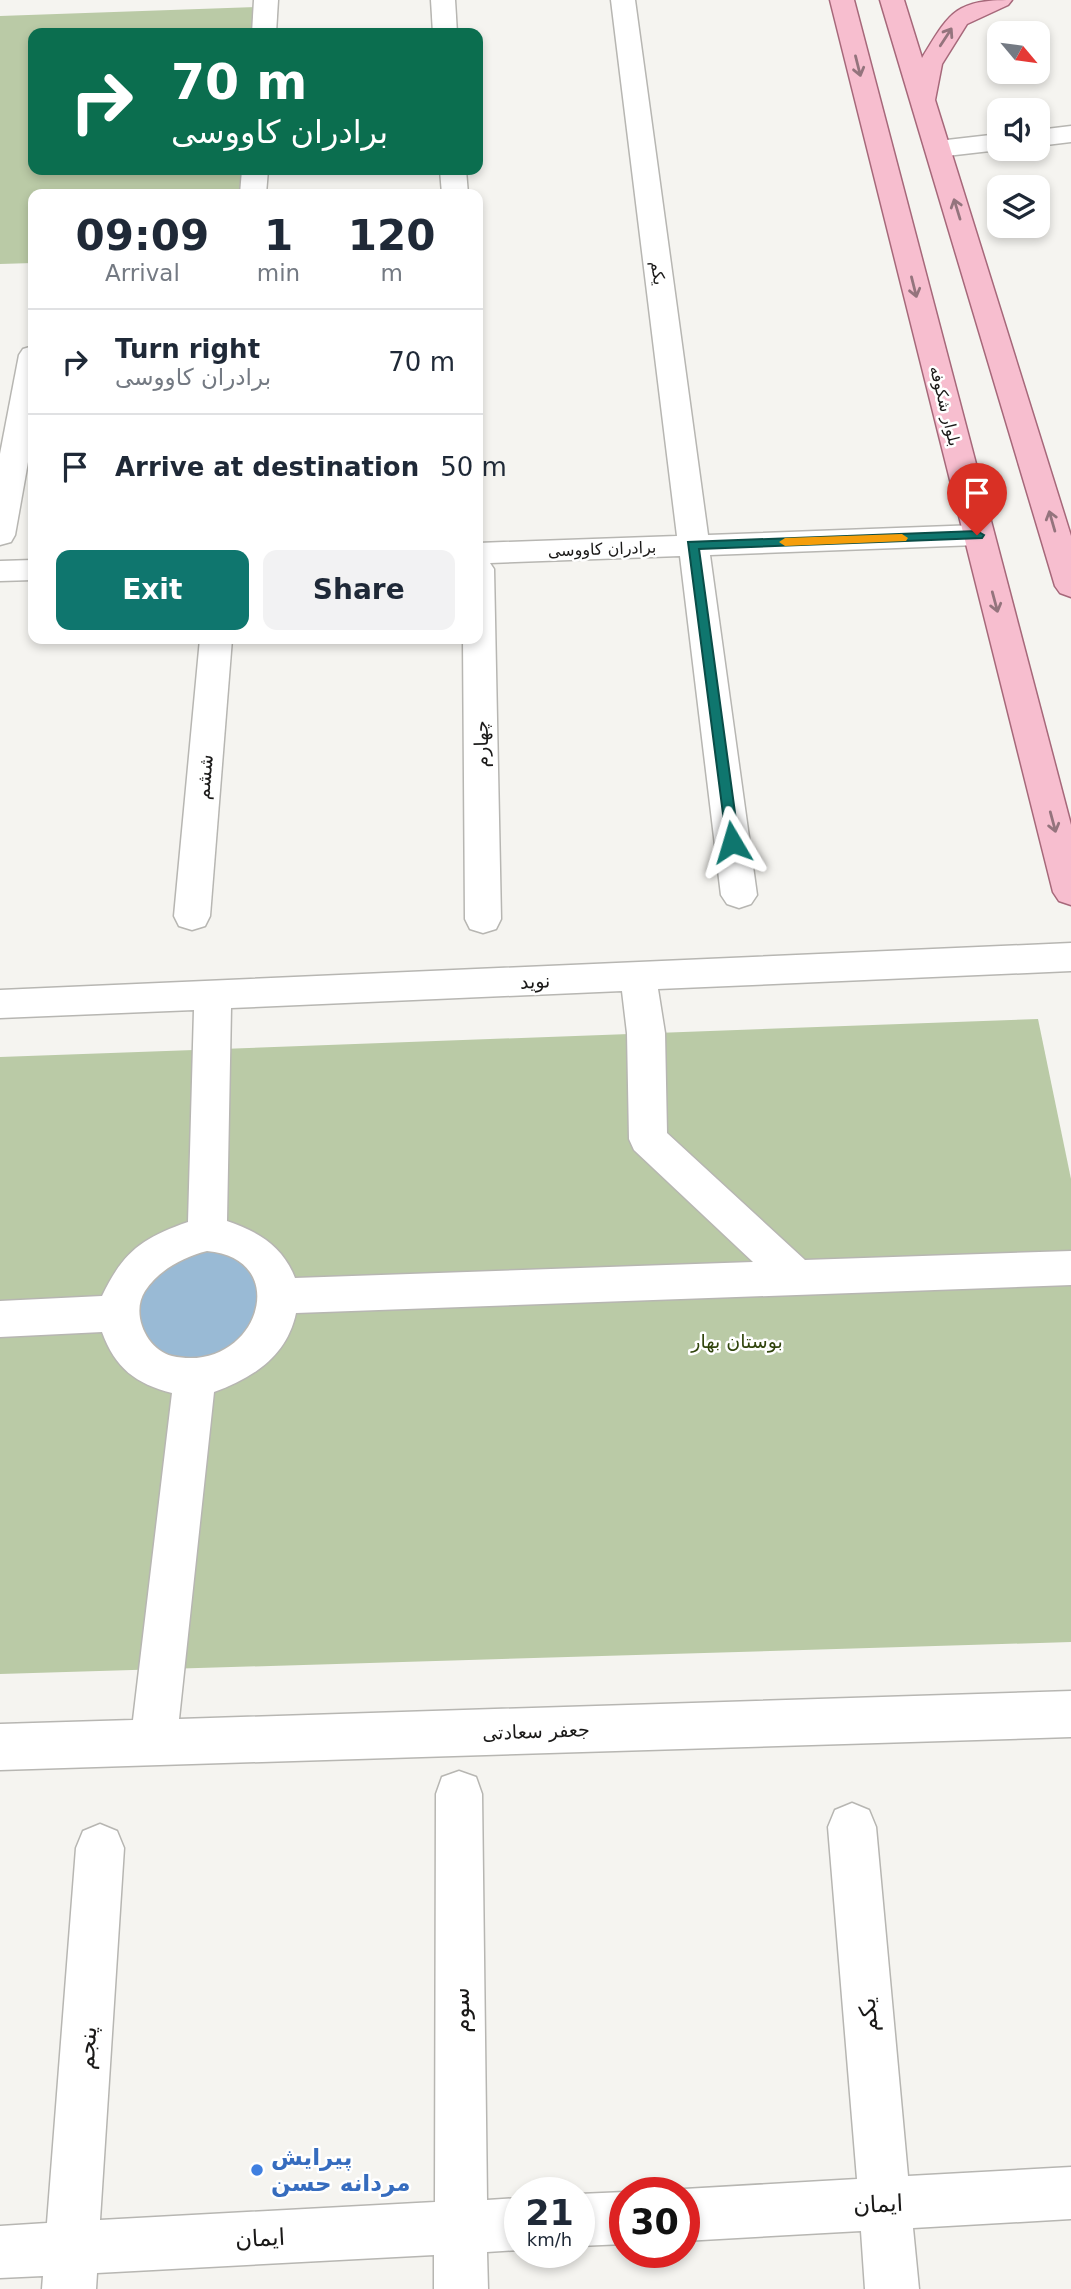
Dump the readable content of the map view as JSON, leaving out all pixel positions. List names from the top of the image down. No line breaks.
{"streets":{"main road":["بلوار شکوفه"],"street":["یکم","برادران کاووسی","چهارم","ششم","نوید","جعفر سعادتی","سوم","پنجم","ایمان"]},"crossings":[["یکم","برادران کاووسی"],["یکم","ایمان"],["بلوار شکوفه","برادران کاووسی"],["سوم","ایمان"],["پنجم","ایمان"]],"parks":["بوستان بهار"],"places":["پیرایش مردانه حسن"],"north":"bottom right","page":{"turn":["70 m","برادران کاووسی"],"eta":["09:09","Arrival","1","min","120","m"],"list":[{"name":"Turn right","note":"برادران کاووسی","value":"70 m"},{"name":"Arrive at destination","value":"50 m"}],"buttons":["Exit","Share"],"speed":"21 km/h","limit":"30"}}
